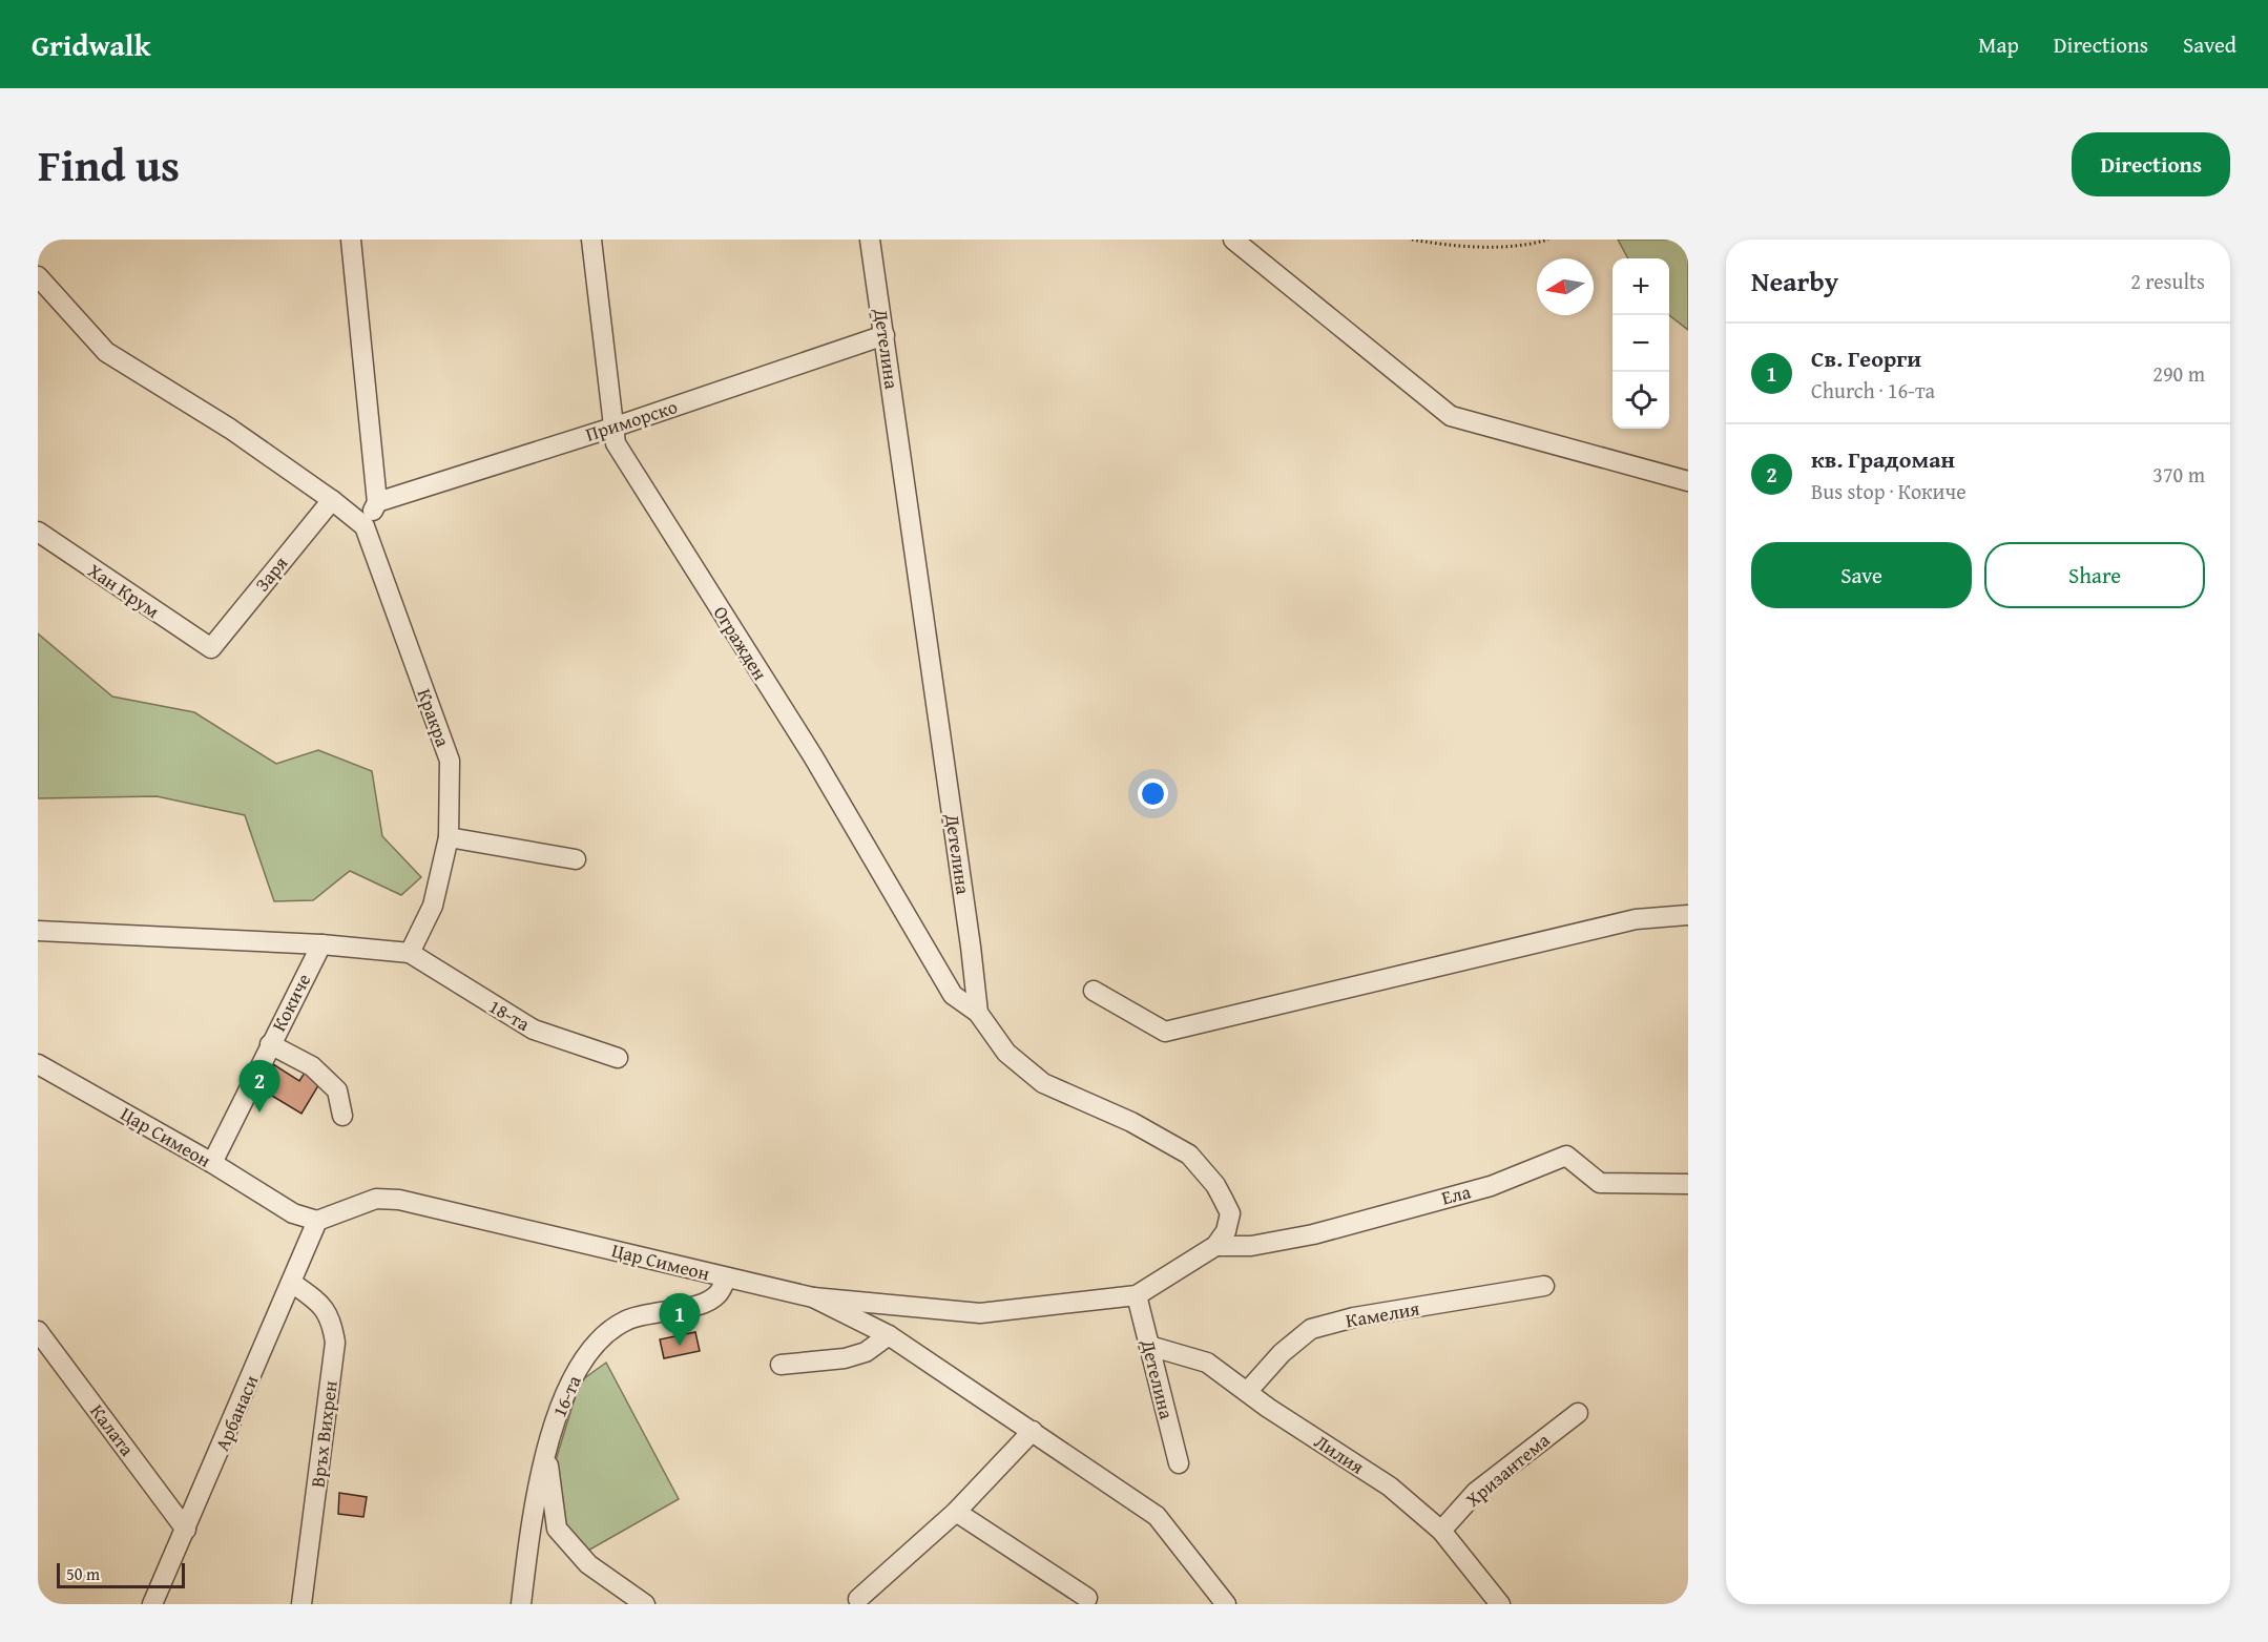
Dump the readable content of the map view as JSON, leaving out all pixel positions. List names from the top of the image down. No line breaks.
{"streets":{"street":["Детелина","Приморско","Заря","Хан Крум","Огражден","Кракра","Кокиче","18-та","Цар Симеон","Ела","Камелия","16-та","Арбанаси","Калата","Връх Вихрен","Лилия","Хризантема"]},"crossings":[["Детелина","Приморско"],["Детелина","Огражден"],["Детелина","Ела"],["Детелина","Лилия"],["Приморско","Огражден"],["Заря","Хан Крум"],["Кракра","18-та"],["Кокиче","Цар Симеон"],["Цар Симеон","16-та"],["Цар Симеон","Арбанаси"],["Камелия","Лилия"],["Арбанаси","Калата"],["Арбанаси","Връх Вихрен"],["Лилия","Хризантема"]],"scale_bar":"50 m","north":"left","page":{"header":"Gridwalk","nav":["Map","Directions","Saved"],"title":"Find us","buttons":["Directions",["Save","Share"]],"heading":["Nearby","2 results"],"map_buttons":["+","−"],"list":[{"mark":"1","name":"Св. Георги","note":"Church · 16-та","value":"290 m"},{"mark":"2","name":"кв. Градоман","note":"Bus stop · Кокиче","value":"370 m"}],"pins":["2","1"],"scale":"50 m"}}
